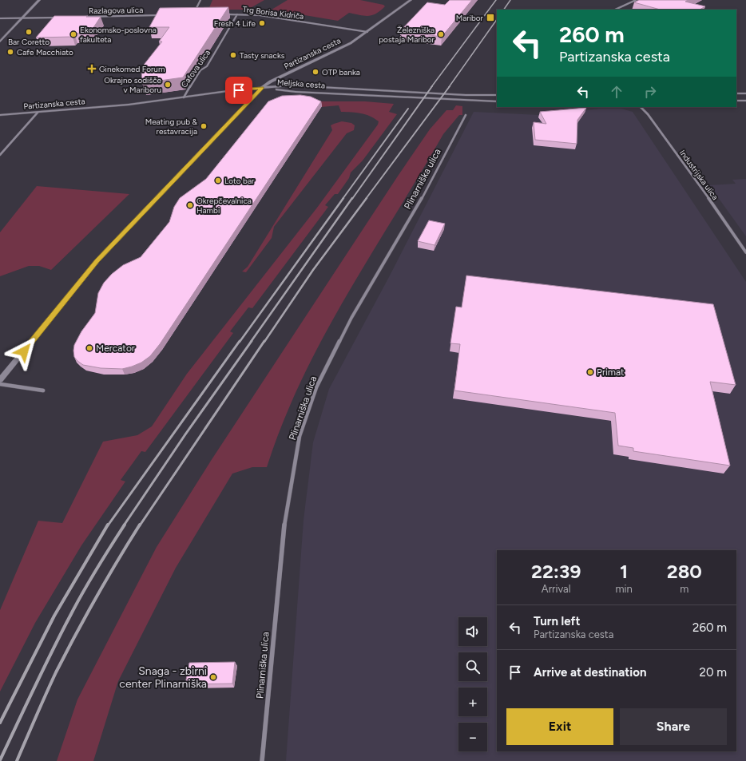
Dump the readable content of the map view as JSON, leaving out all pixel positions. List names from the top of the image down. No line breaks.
{"streets":{"street":["Razlagova ulica","Trg Borisa Kidriča","Partizanska cesta","Cafova ulica","Meljska cesta","Industrijska ulica","Plinarniška ulica"]},"crossings":[["Trg Borisa Kidriča","Partizanska cesta"],["Trg Borisa Kidriča","Cafova ulica"],["Partizanska cesta","Cafova ulica"],["Partizanska cesta","Meljska cesta"]],"places":{"transit":["Maribor"],"other":["Fresh 4 Life","Bar Coretto","Ekonomsko-poslovna fakulteta","Železniška postaja Maribor","Cafe Macchiato","Tasty snacks","OTP banka","Okrajno sodišče v Mariboru","Meating pub & restavracija","Loto bar","Okrepčevalnica Hambi","Mercator","Primat","Snaga - zbirni center Plinarniška"],"health":["Ginekomed Forum"]},"page":{"turn":["260 m","Partizanska cesta"],"eta":["22:39","Arrival","1","min","280","m"],"list":[{"name":"Turn left","note":"Partizanska cesta","value":"260 m"},{"name":"Arrive at destination","value":"20 m"}],"map_buttons":["+","−"],"buttons":["Exit","Share"]}}
